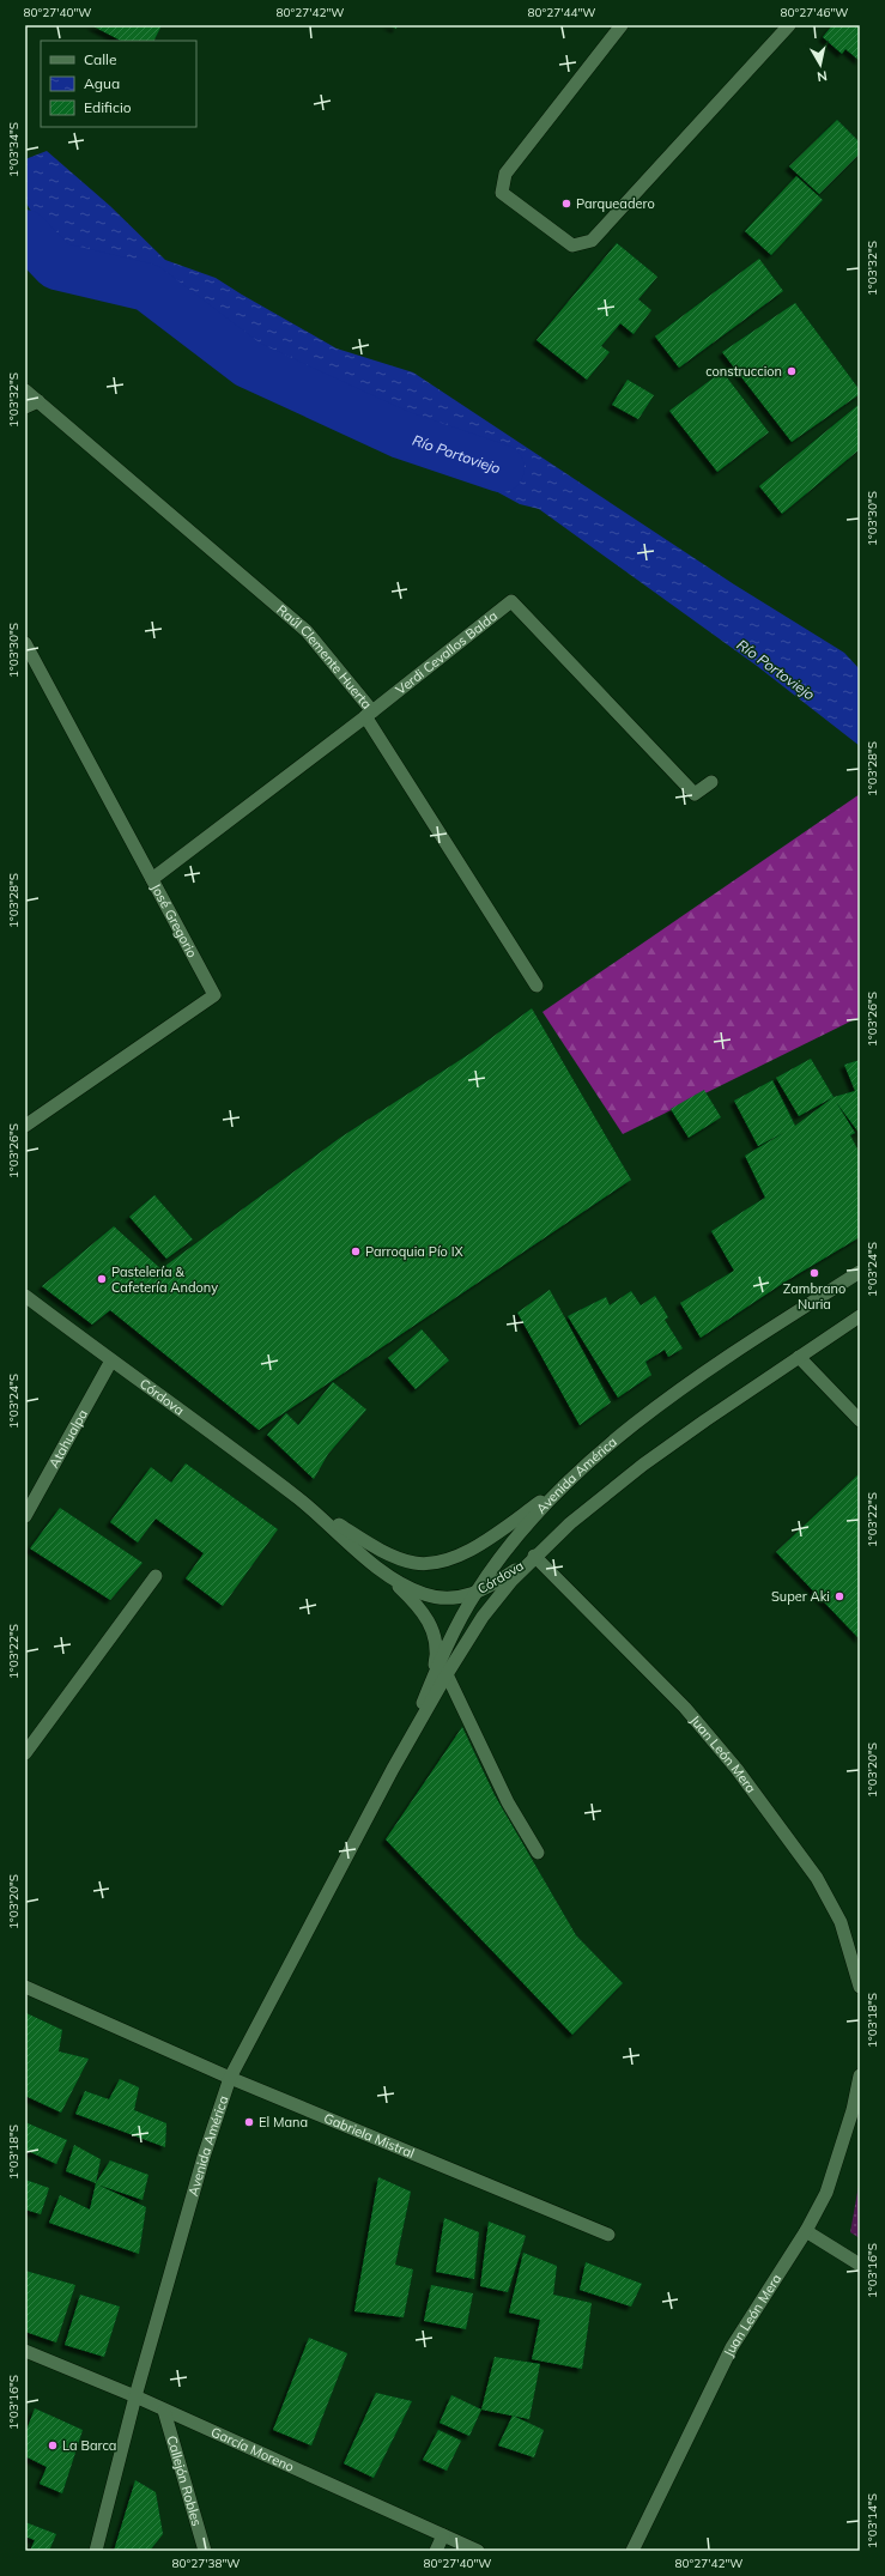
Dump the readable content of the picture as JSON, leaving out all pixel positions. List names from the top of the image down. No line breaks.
{"streets":{"street":["Verdi Cevallos Balda","Raúl Clemente Huerta","José Gregorio","Córdova","Atahualpa","Avenida América","Juan León Mera","Gabriela Mistral","García Moreno","Callejón Robles"]},"crossings":[["Verdi Cevallos Balda","Raúl Clemente Huerta"],["Verdi Cevallos Balda","José Gregorio"],["Córdova","Atahualpa"],["Córdova","Avenida América"],["Córdova","Juan León Mera"],["Avenida América","Juan León Mera"],["Avenida América","Gabriela Mistral"],["Avenida América","García Moreno"],["García Moreno","Callejón Robles"]],"water":["Río Portoviejo"],"places":["Parqueadero","construccion","Parroquia Pío IX","Zambrano Nuria","Pastelería & Cafetería Andony","Super Aki","El Mana","La Barca"],"legend":["Calle","Agua","Edificio"],"north":"bottom","coordinates":["80°27'40\"W","80°27'42\"W","80°27'44\"W","80°27'46\"W","1°03'34\"S","1°03'32\"S","1°03'30\"S","1°03'28\"S","1°03'26\"S","1°03'24\"S","1°03'22\"S","1°03'20\"S","1°03'18\"S","1°03'16\"S","1°03'14\"S","80°27'38\"W"]}
